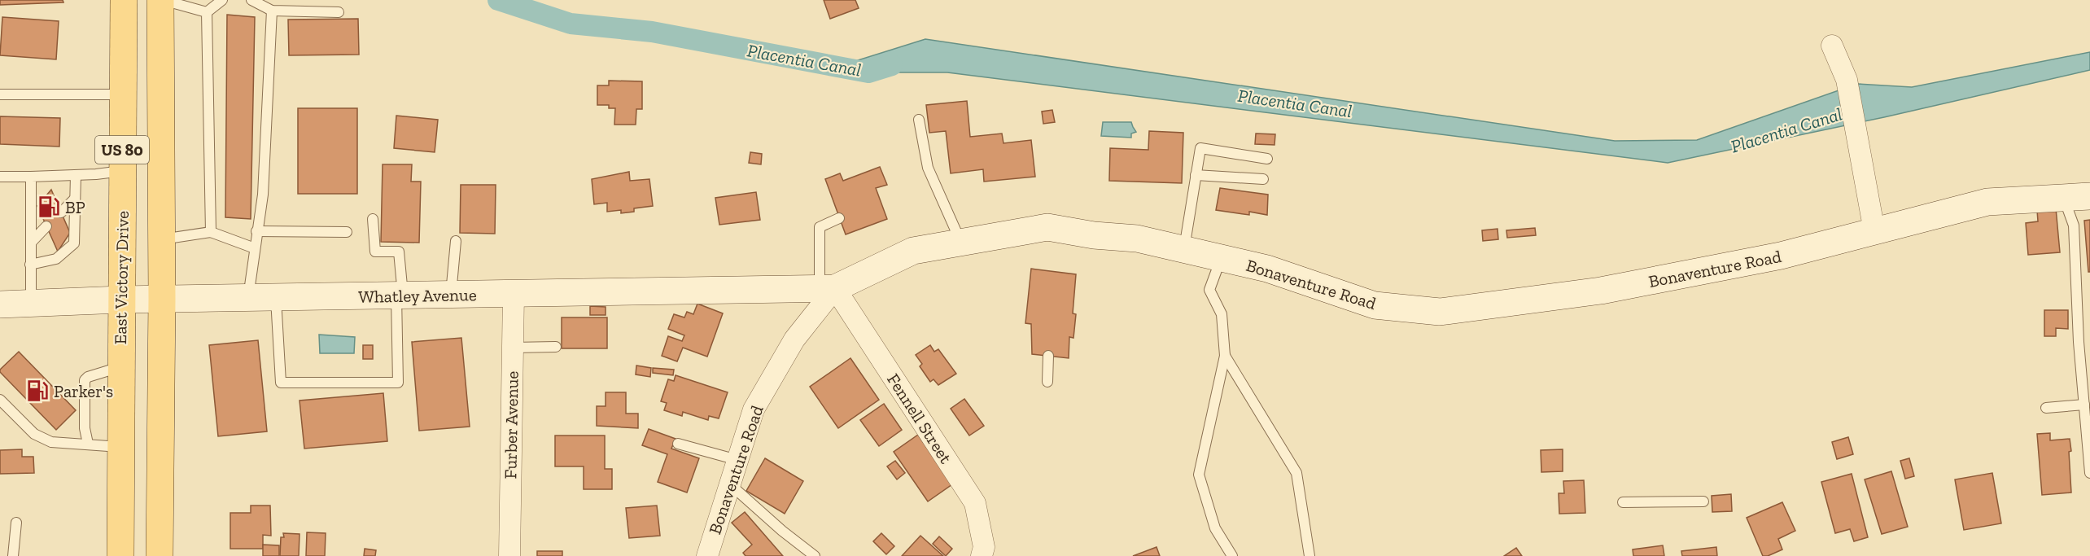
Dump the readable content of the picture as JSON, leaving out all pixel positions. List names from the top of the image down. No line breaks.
{"streets":{"main road":["US 80","East Victory Drive"],"street":["Bonaventure Road","Whatley Avenue","Fennell Street","Furber Avenue"]},"crossings":[["US 80","Whatley Avenue"],["Bonaventure Road","Whatley Avenue"],["Bonaventure Road","Fennell Street"],["East Victory Drive","Whatley Avenue"],["Whatley Avenue","Fennell Street"],["Whatley Avenue","Furber Avenue"]],"water":["Placentia Canal"],"places":{"fuel station":["BP","Parker's"]}}
